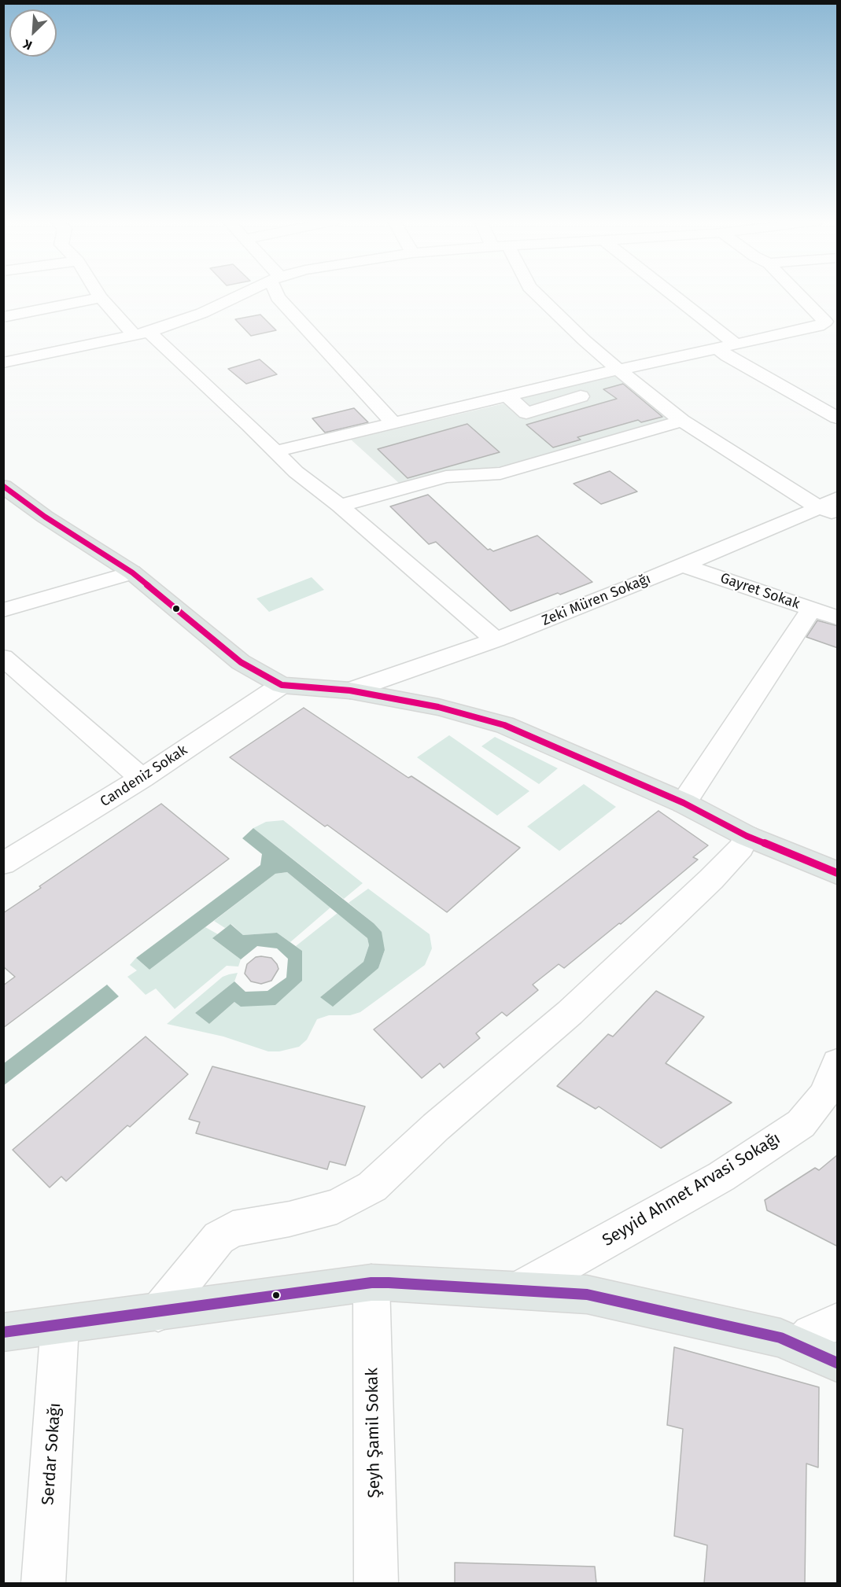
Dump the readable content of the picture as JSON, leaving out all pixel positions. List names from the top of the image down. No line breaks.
{"streets":{"street":["Gayret Sokak","Zeki Müren Sokağı","Candeniz Sokak","Seyyid Ahmet Arvasi Sokağı","Şeyh Şamil Sokak","Serdar Sokağı"]},"crossings":[["Gayret Sokak","Zeki Müren Sokağı"]],"north":"bottom left"}
